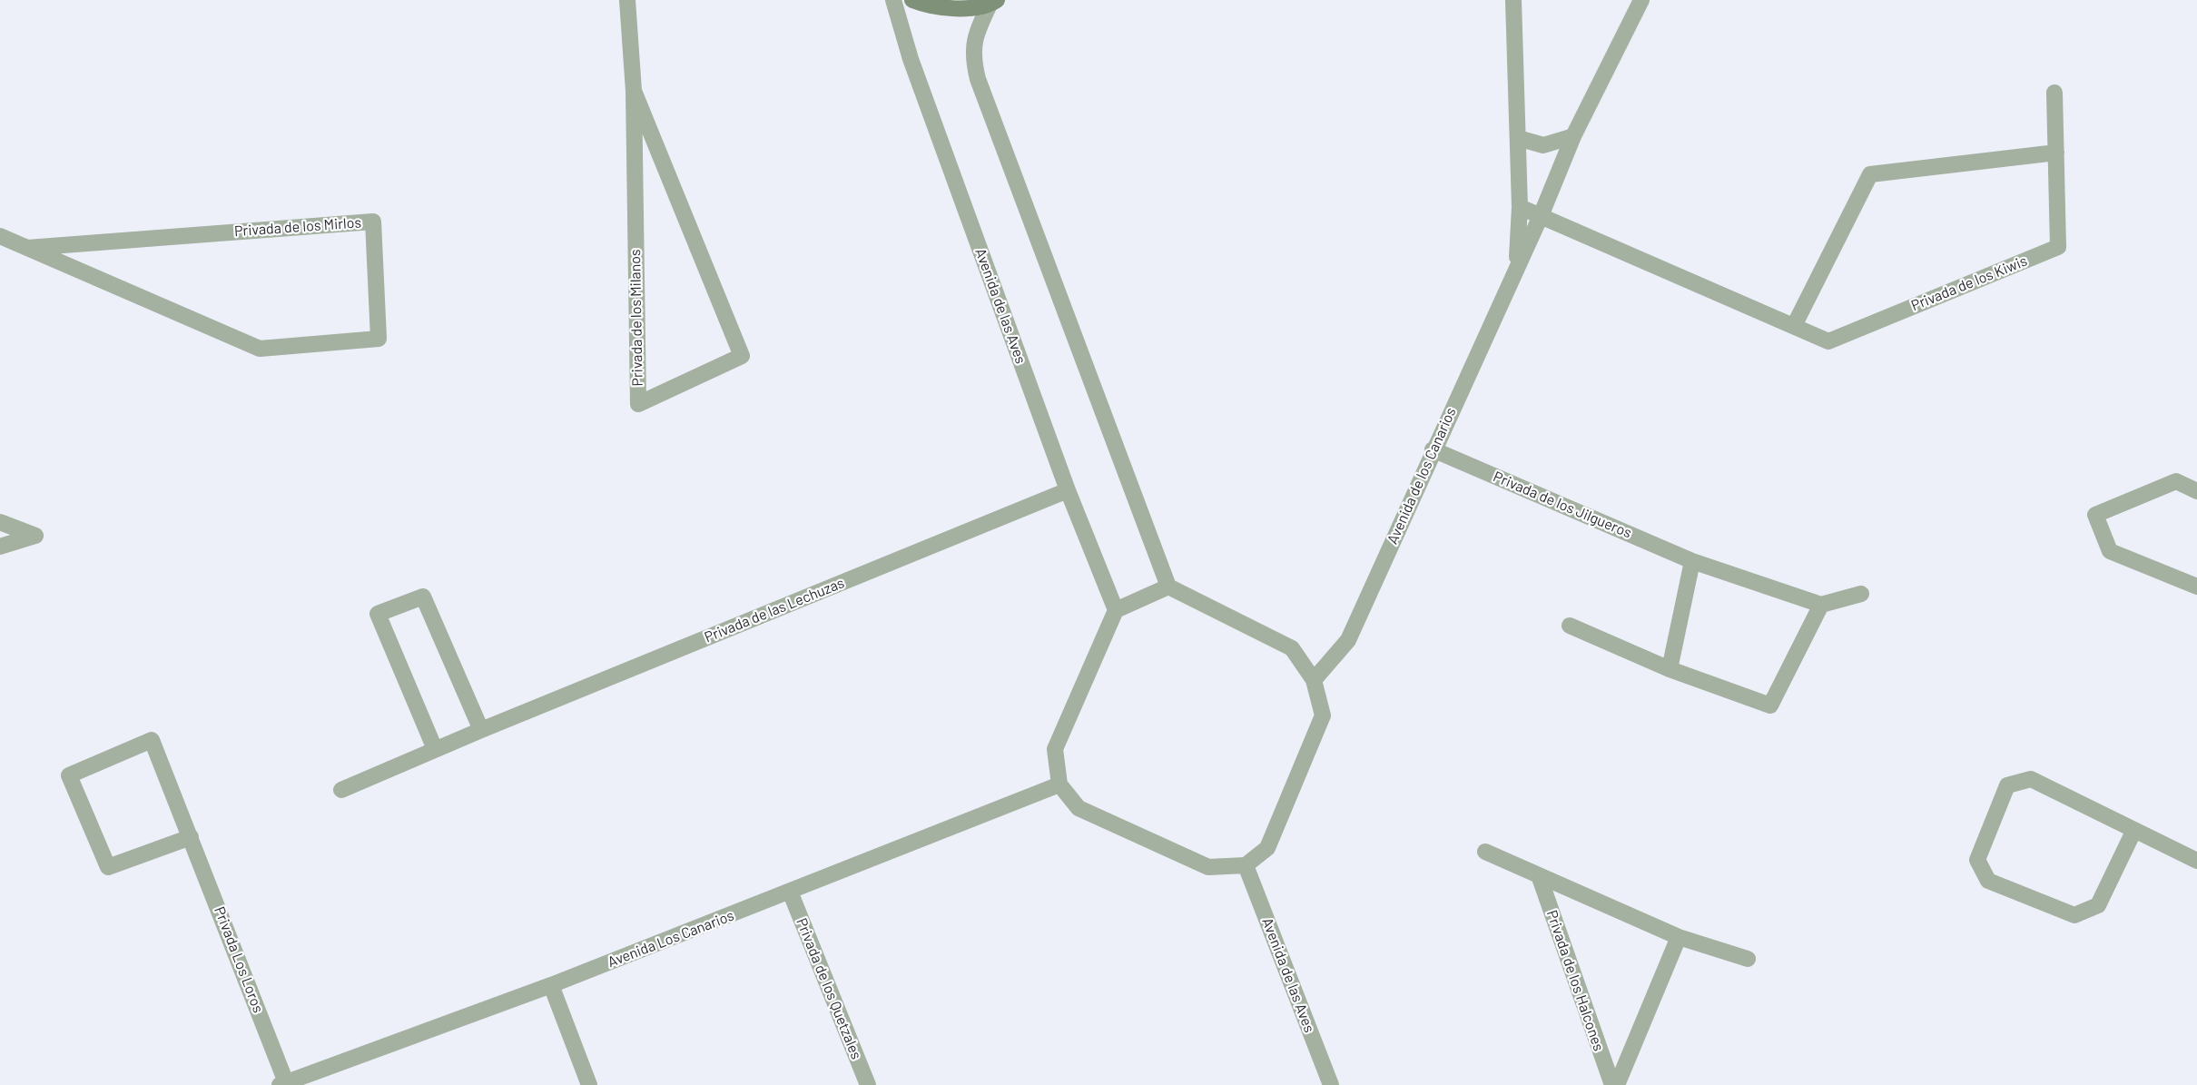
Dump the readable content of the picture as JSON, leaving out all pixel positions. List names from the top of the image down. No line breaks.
{"streets":{"street":["Privada de los Mirlos","Privada de los Kiwis","Avenida de las Aves","Privada de los Milanos","Avenida de los Canarios","Privada de los Jilgueros","Privada de las Lechuzas","Avenida Los Canarios","Privada Los Loros","Privada de los Halcones","Privada de los Quetzales"]},"crossings":[["Privada de los Kiwis","Avenida de los Canarios"],["Avenida de las Aves","Privada de las Lechuzas"],["Avenida de los Canarios","Privada de los Jilgueros"],["Avenida Los Canarios","Privada Los Loros"],["Avenida Los Canarios","Privada de los Quetzales"]]}
